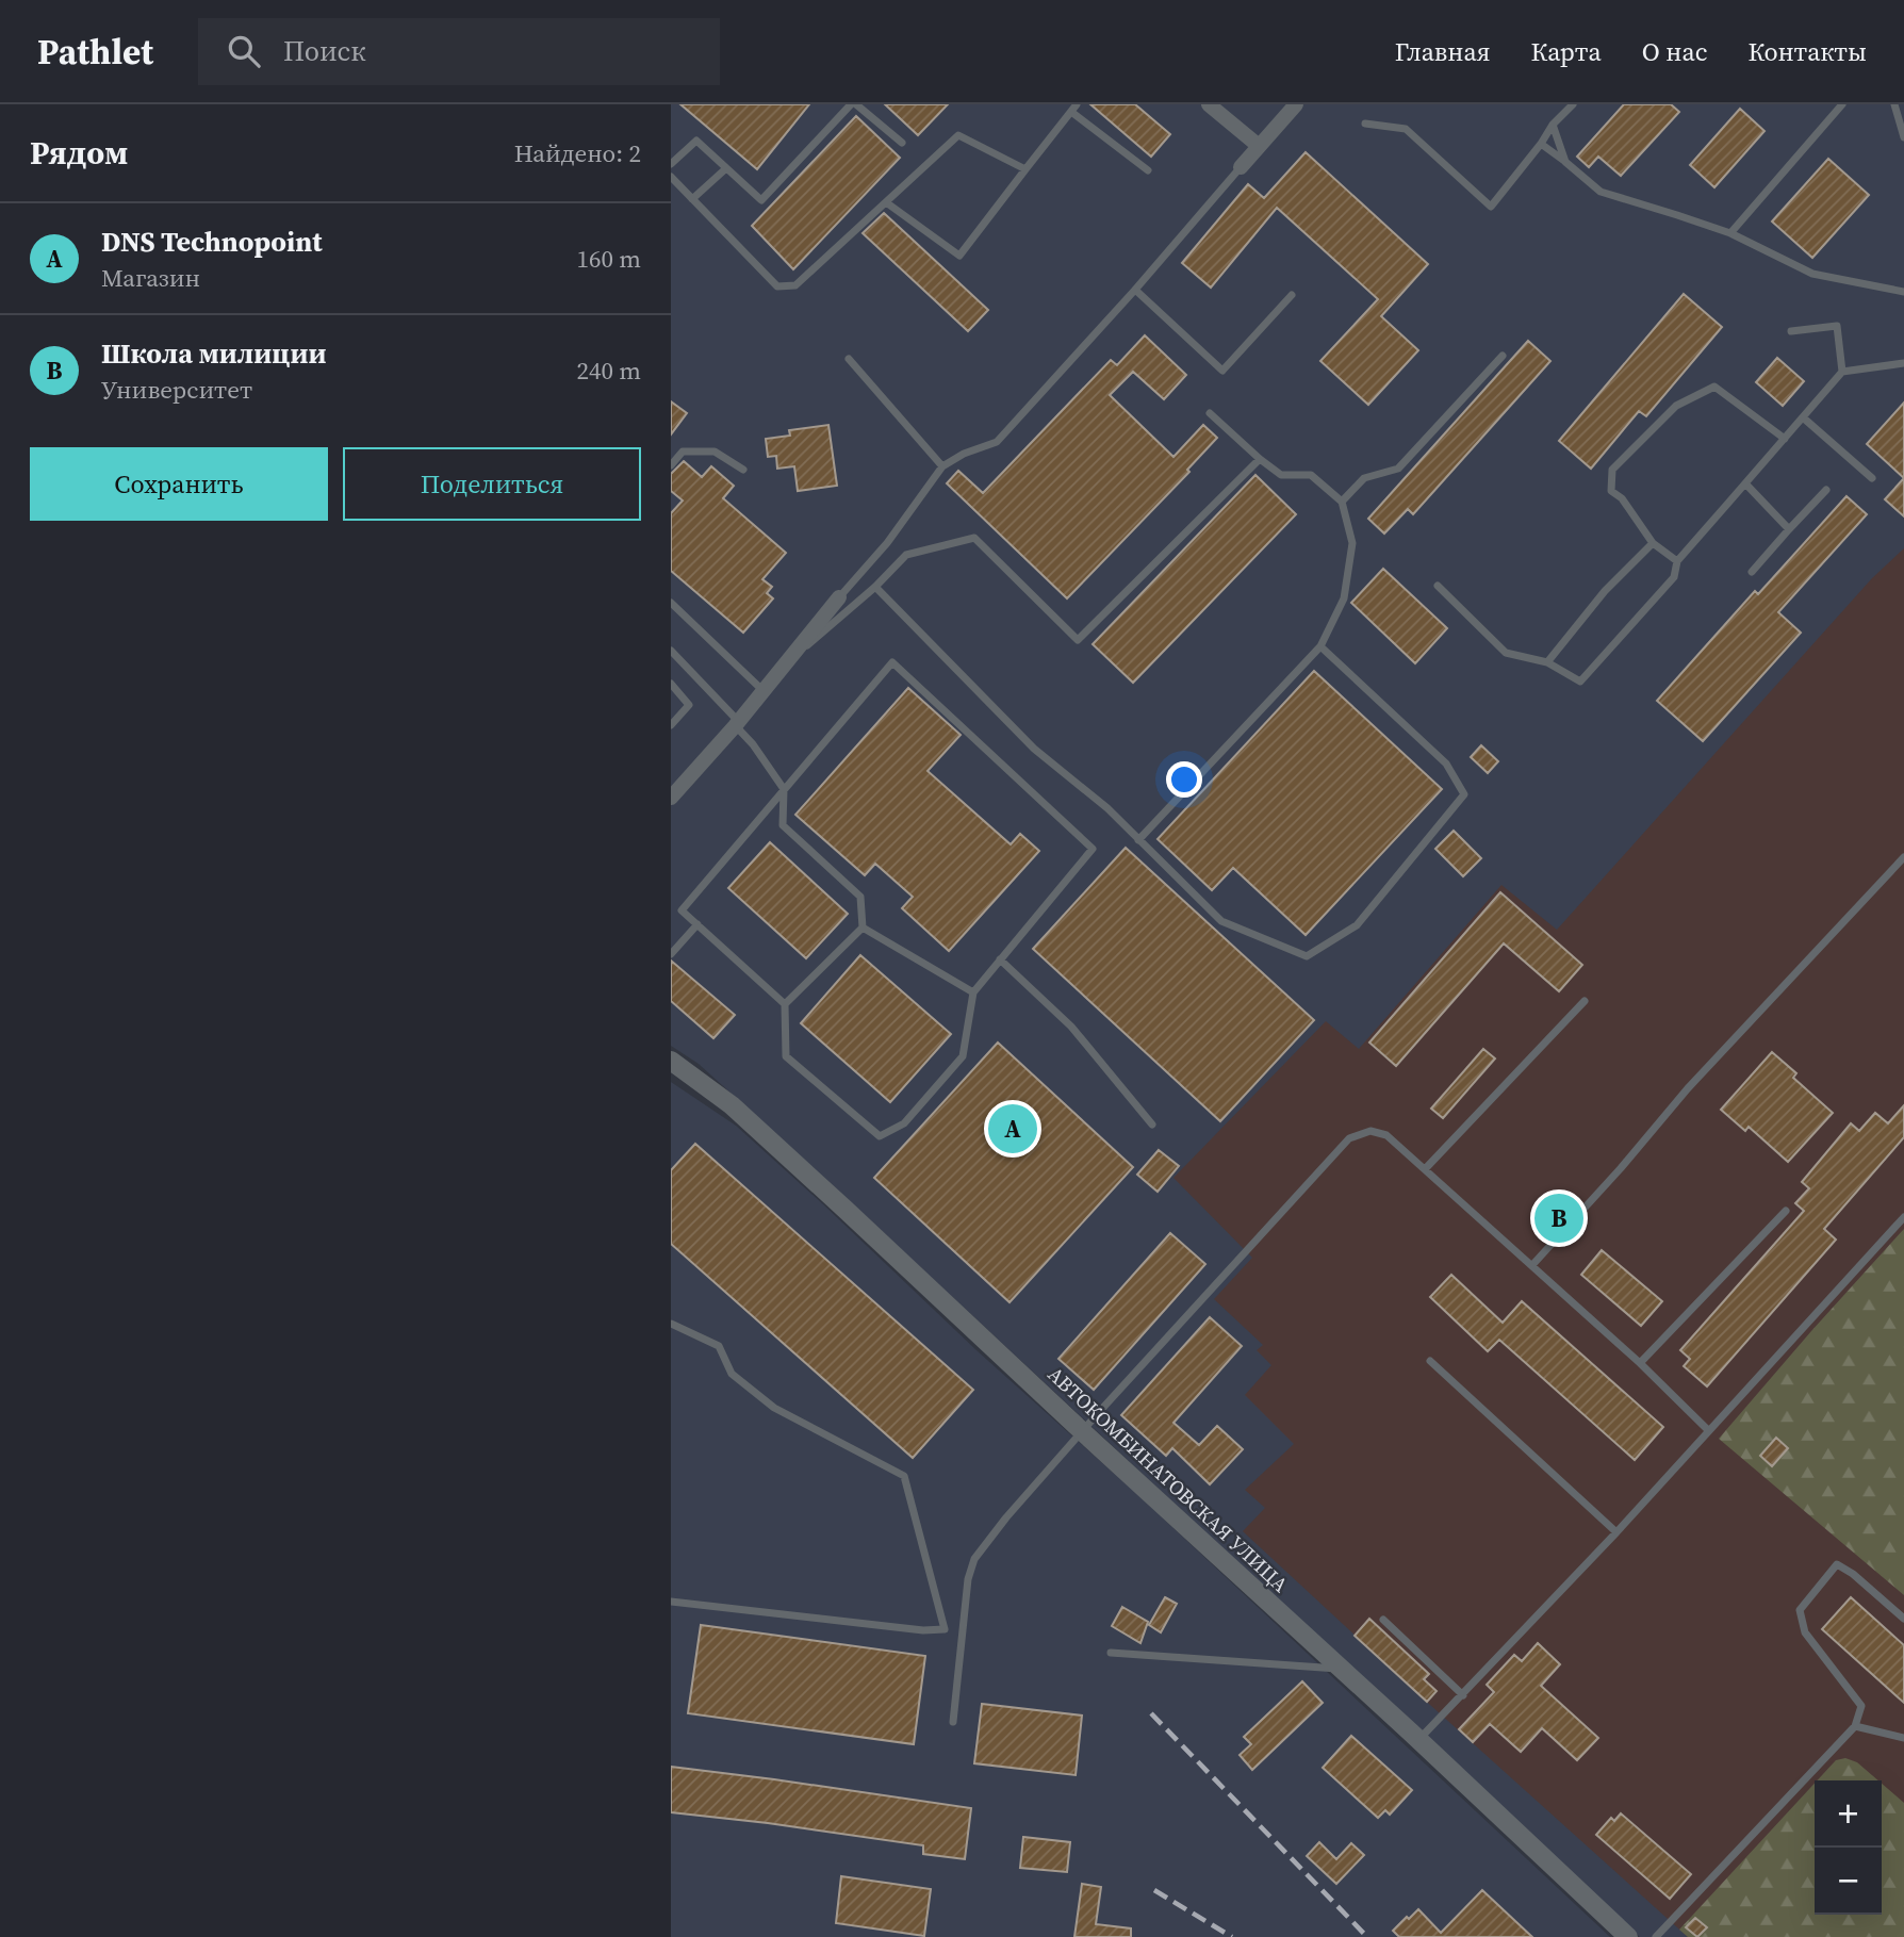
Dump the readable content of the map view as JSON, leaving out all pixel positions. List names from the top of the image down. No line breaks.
{"streets":{"street":["АВТОКОМБИНАТОВСКАЯ УЛИЦА"]},"page":{"header":"Pathlet","search":"Поиск","nav":["Главная","Карта","О нас","Контакты"],"heading":["Рядом","Найдено: 2"],"list":[{"mark":"A","name":"DNS Technopoint","note":"Магазин","value":"160 m"},{"mark":"B","name":"Школа милиции","note":"Университет","value":"240 m"}],"buttons":["Сохранить","Поделиться"],"pins":["A","B"],"map_buttons":["+","−"]}}
